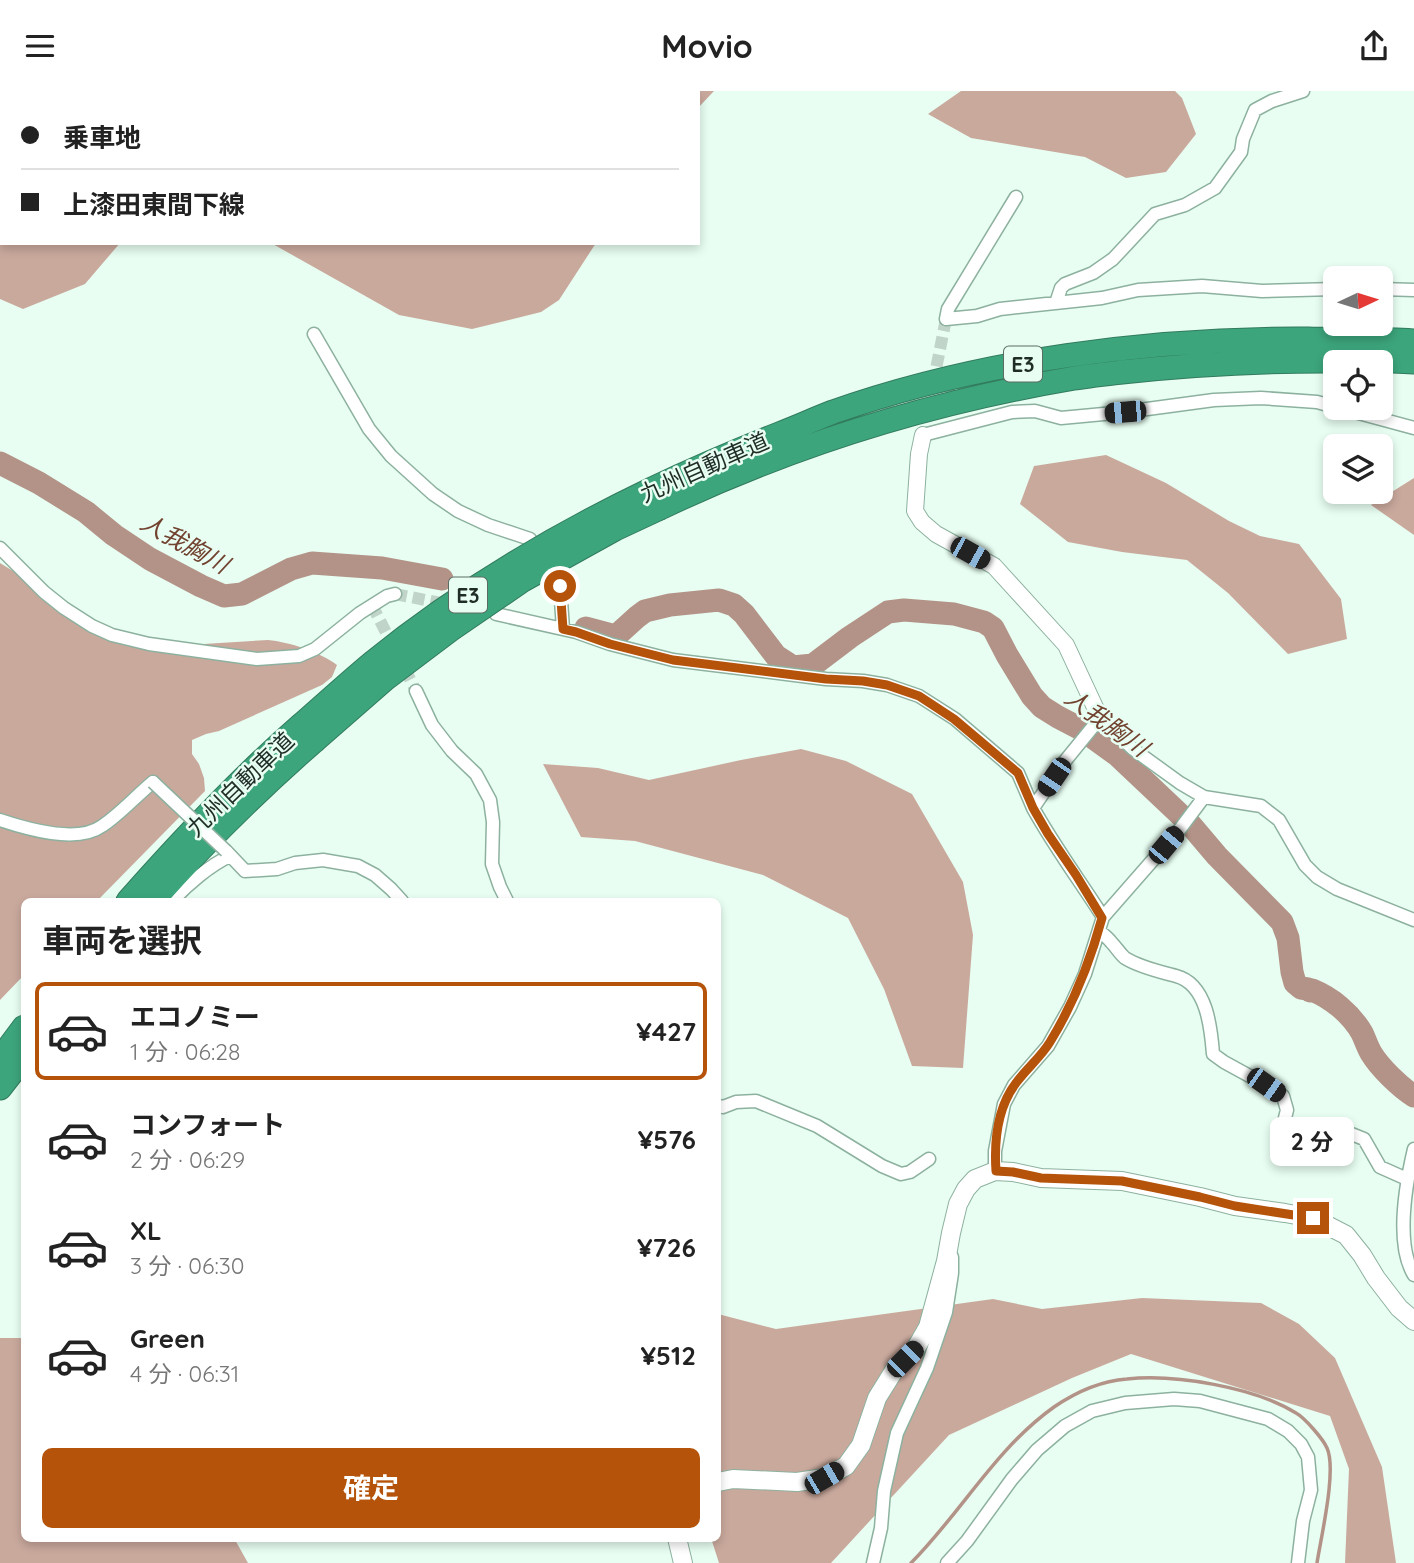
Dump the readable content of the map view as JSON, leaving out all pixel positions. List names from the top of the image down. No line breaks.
{"streets":{"highway":["E3","九州自動車道"]},"water":["人我胸川"],"north":"right","page":{"header":"Movio","banner":["乗車地","上漆田東間下線"],"heading":"車両を選択","list":[{"name":"エコノミー","note":"1 分 · 06:28","value":"¥427"},{"name":"コンフォート","note":"2 分 · 06:29","value":"¥576"},{"name":"XL","note":"3 分 · 06:30","value":"¥726"},{"name":"Green","note":"4 分 · 06:31","value":"¥512"}],"bubble":"2 分","buttons":"確定"}}
